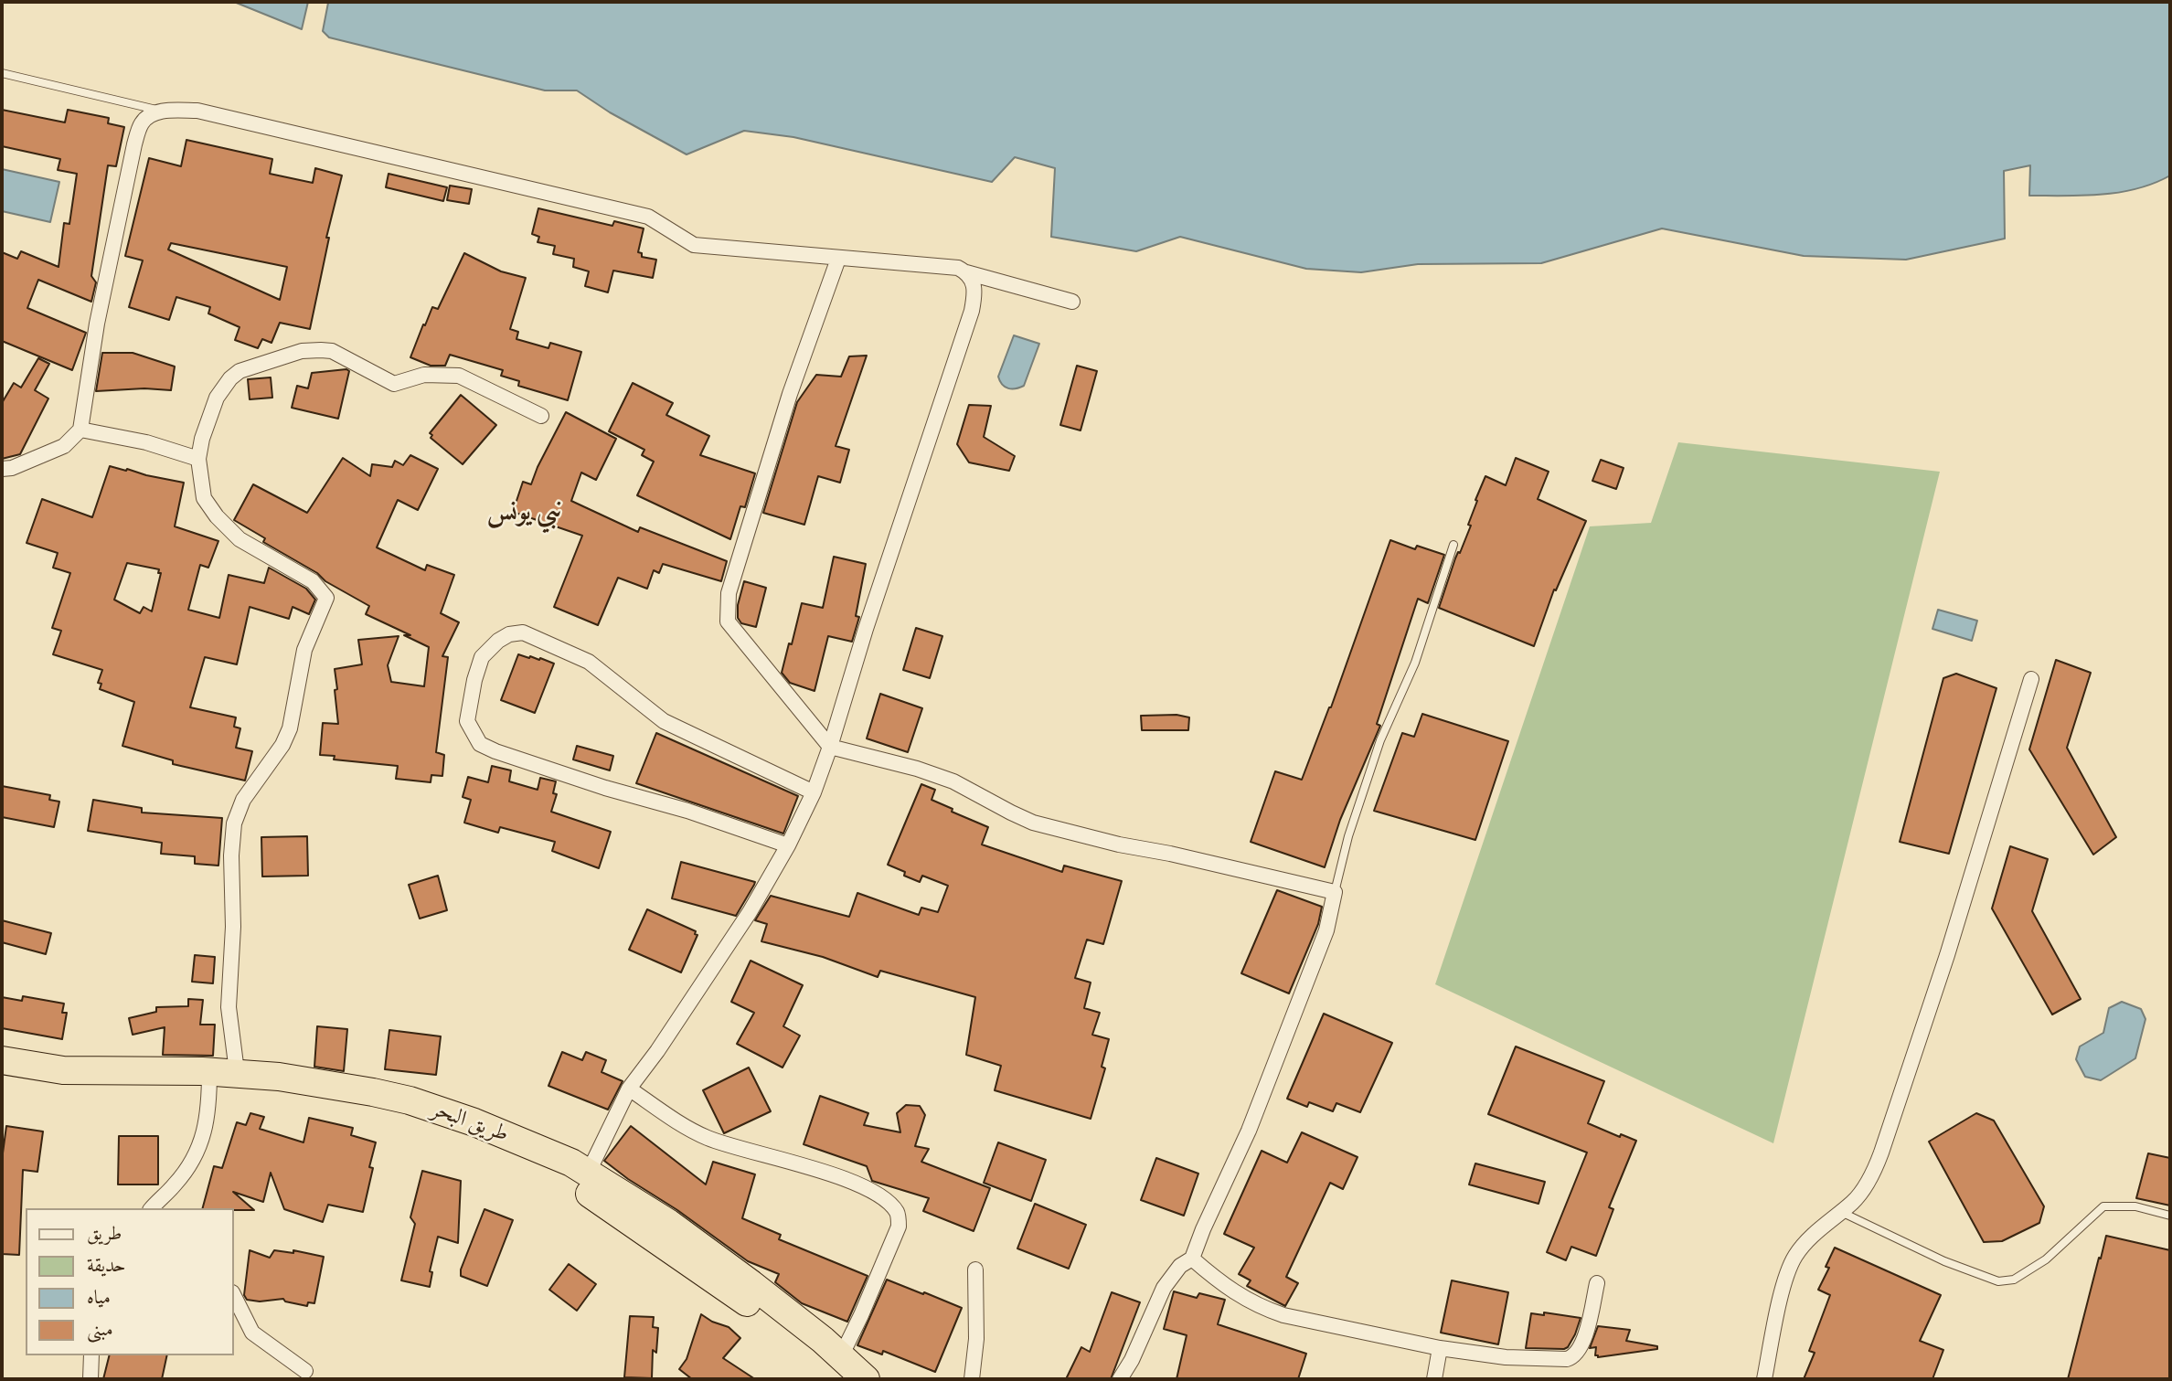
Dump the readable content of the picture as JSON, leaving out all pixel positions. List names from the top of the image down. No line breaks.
{"streets":{"highway":["طريق البحر"]},"districts":["نبي يونس"],"legend":["طريق","حديقة","مياه","مبنى"]}
